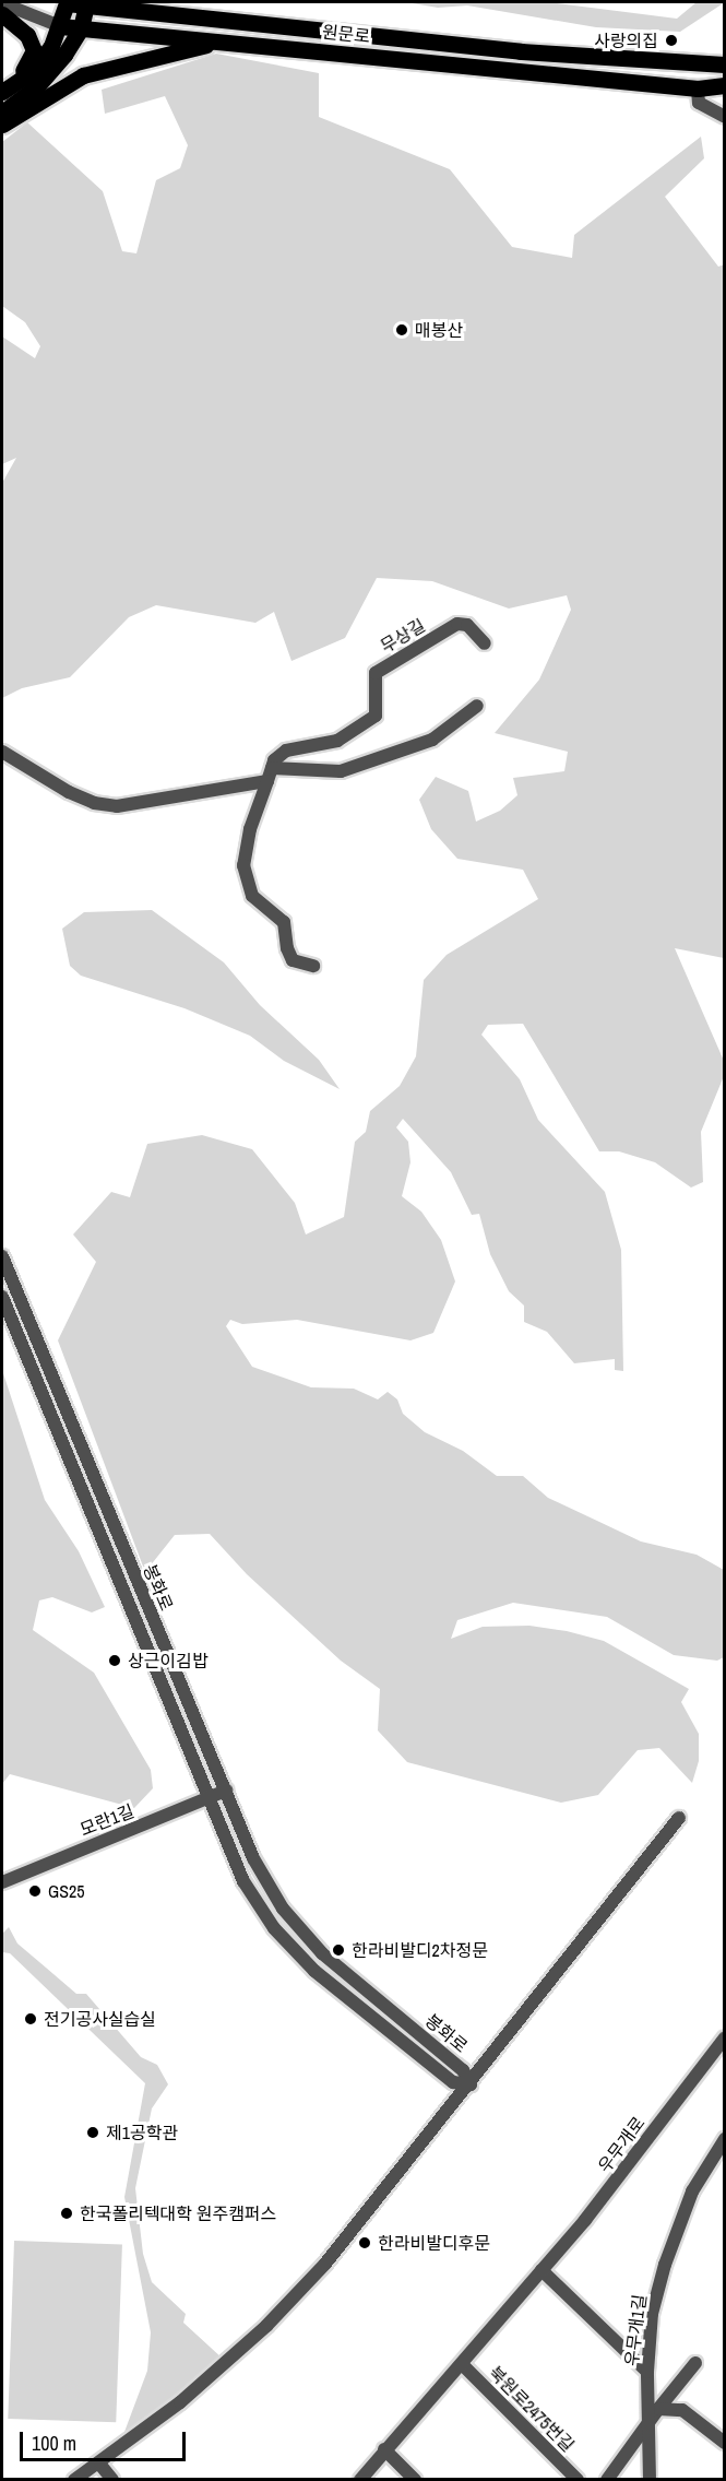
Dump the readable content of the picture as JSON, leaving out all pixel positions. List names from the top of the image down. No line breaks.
{"streets":{"main road":["원문로"],"street":["무상길","봉화로","모란1길","우무개로","우무개1길","북원로2475번길"]},"crossings":[["봉화로","모란1길"],["우무개로","북원로2475번길"]],"places":["사랑의집","매봉산","상근이김밥","GS25","한라비발디2차정문","전기공사실습실","제1공학관","한국폴리텍대학 원주캠퍼스","한라비발디후문"],"scale_bar":"100 m"}
